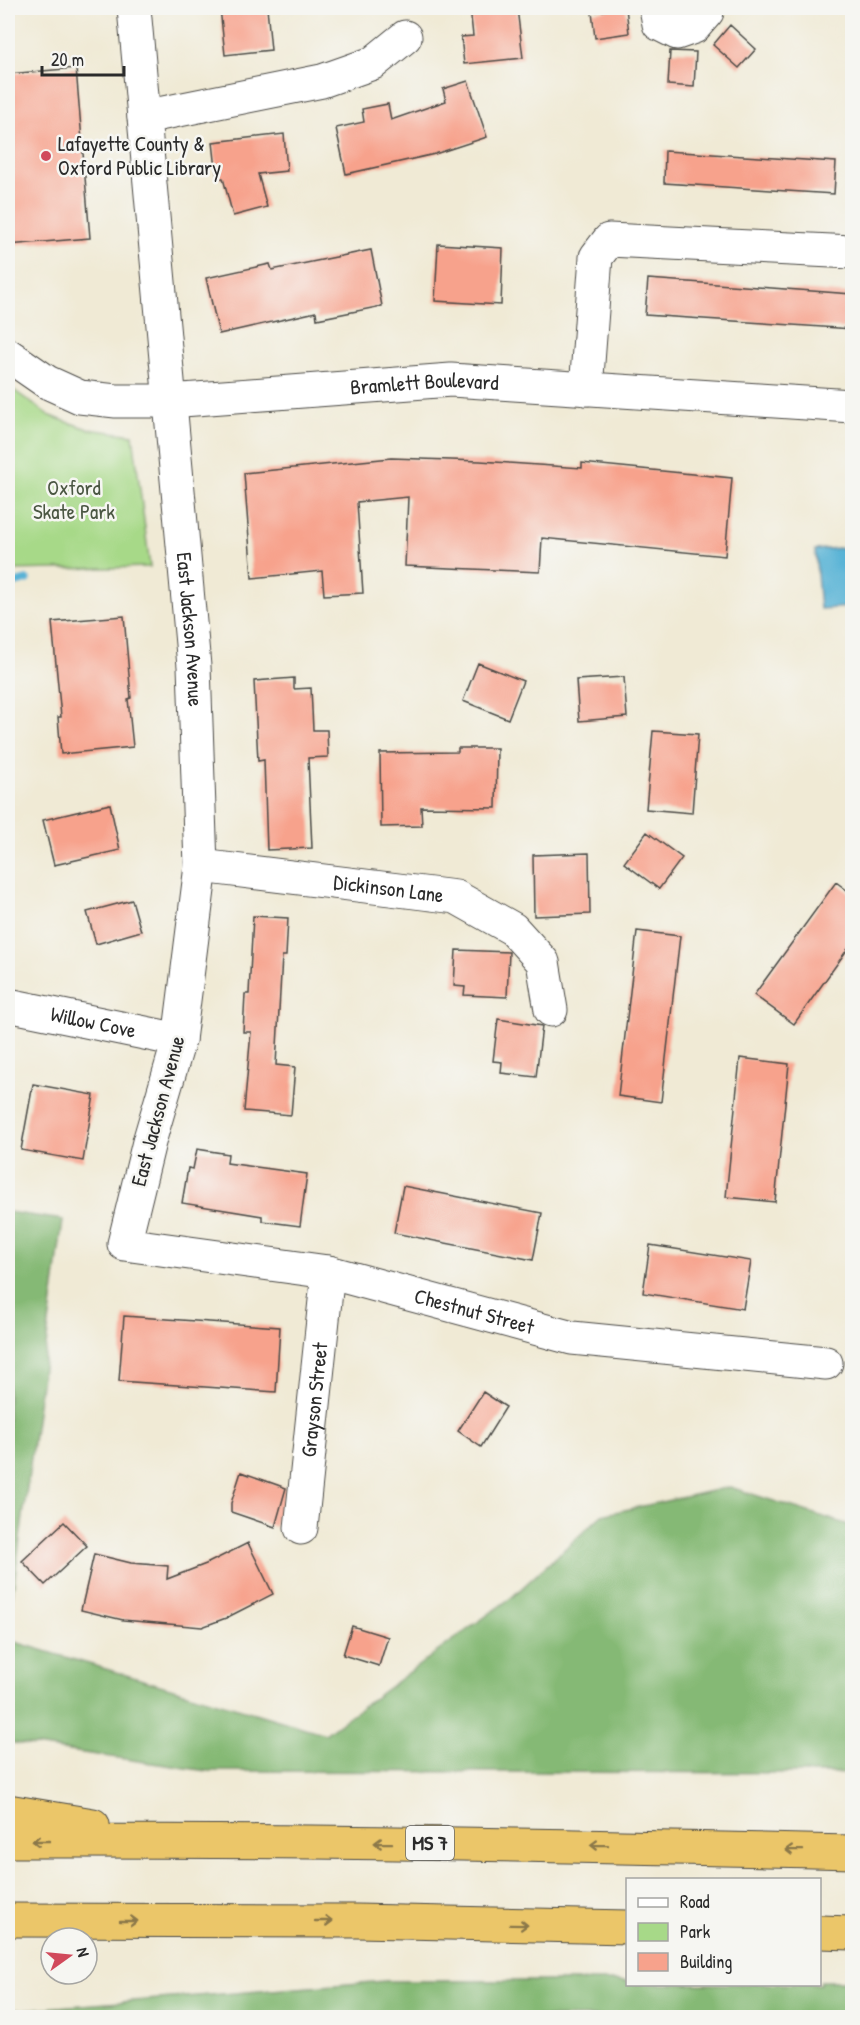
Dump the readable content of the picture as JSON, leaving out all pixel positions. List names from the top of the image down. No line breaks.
{"streets":{"highway":["MS 7"],"street":["Bramlett Boulevard","East Jackson Avenue","Dickinson Lane","Willow Cove","Chestnut Street","Grayson Street"]},"crossings":[["Bramlett Boulevard","East Jackson Avenue"],["East Jackson Avenue","Dickinson Lane"],["East Jackson Avenue","Willow Cove"],["East Jackson Avenue","Chestnut Street"],["Chestnut Street","Grayson Street"]],"parks":["Oxford Skate Park"],"places":["Lafayette County & Oxford Public Library"],"legend":["Road","Park","Building"],"scale_bar":"20 m","north":"right"}
